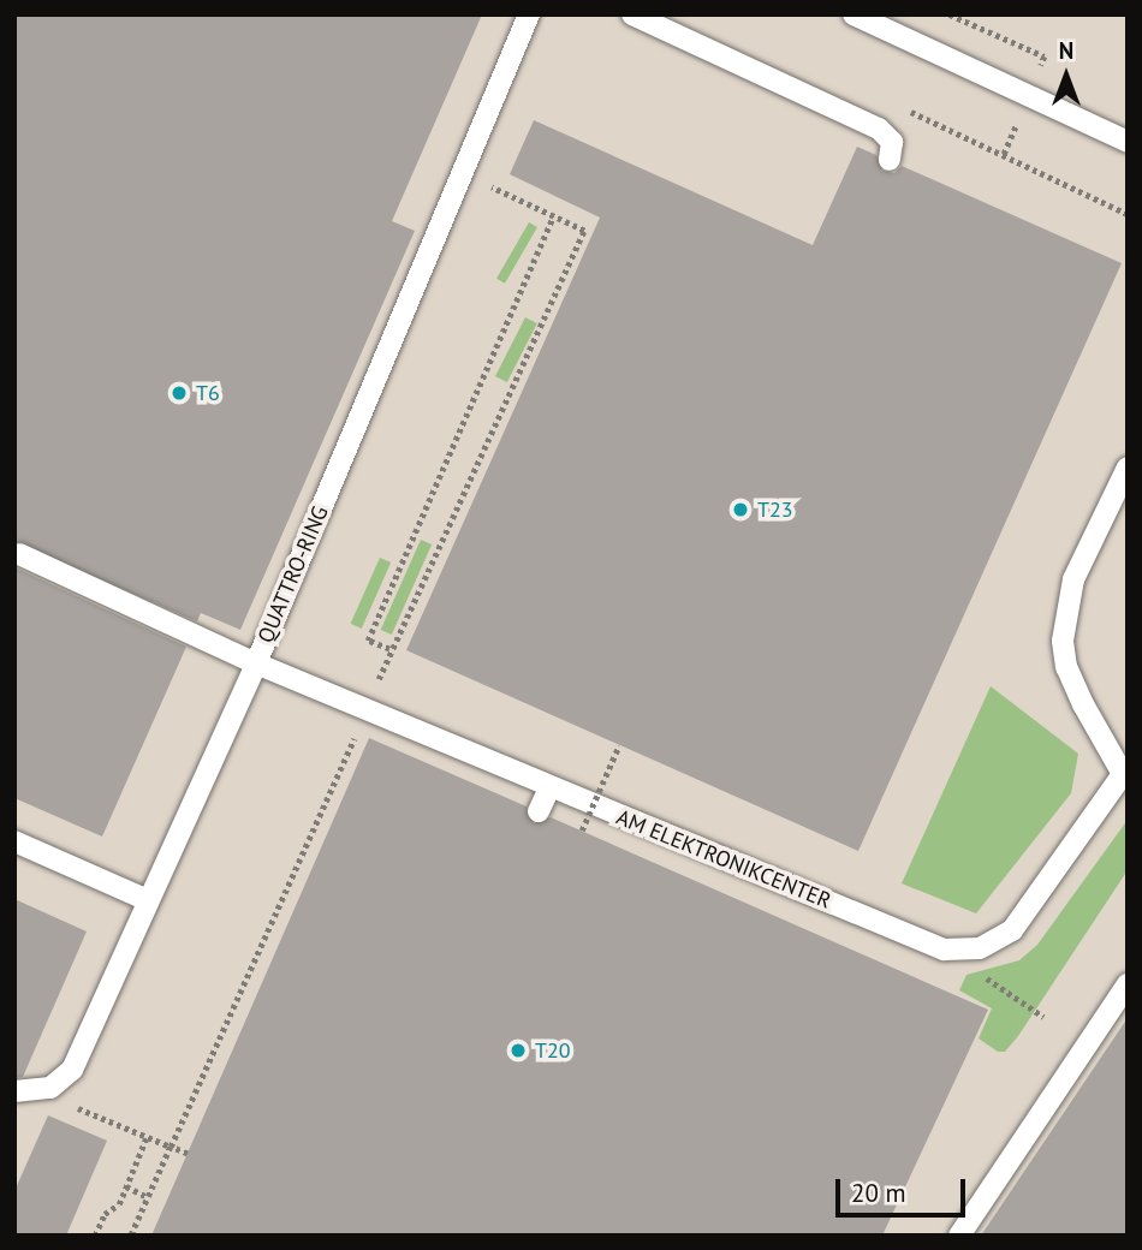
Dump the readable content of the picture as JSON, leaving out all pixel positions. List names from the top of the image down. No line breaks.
{"streets":{"lane":["QUATTRO-RING","AM ELEKTRONIKCENTER"]},"crossings":[["QUATTRO-RING","AM ELEKTRONIKCENTER"]],"places":["T6","T23","T20"],"scale_bar":"20 m","north":"top"}
